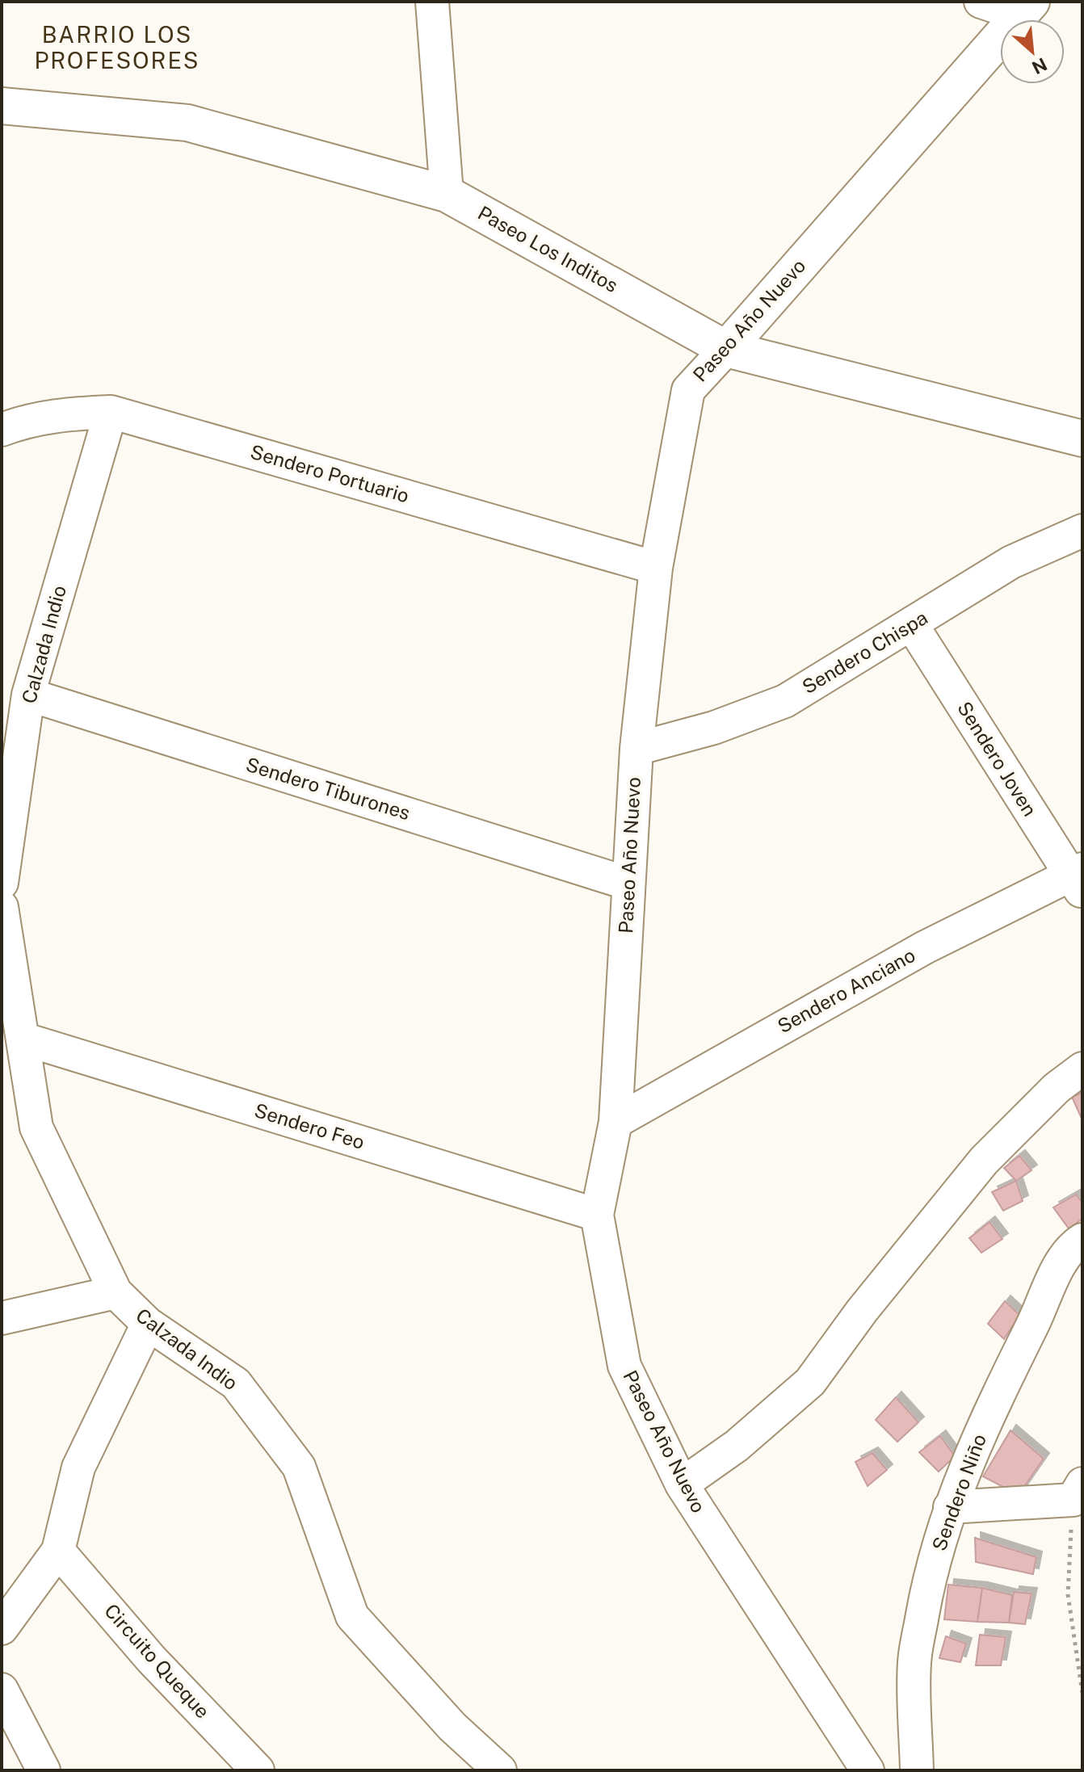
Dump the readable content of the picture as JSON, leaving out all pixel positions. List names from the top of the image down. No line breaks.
{"streets":{"street":["Paseo Los Inditos","Paseo Año Nuevo","Sendero Portuario","Calzada Indio","Sendero Chispa","Sendero Joven","Sendero Tiburones","Sendero Anciano","Sendero Feo","Sendero Niño","Circuito Queque"]},"crossings":[["Paseo Los Inditos","Paseo Año Nuevo"],["Paseo Año Nuevo","Sendero Portuario"],["Paseo Año Nuevo","Sendero Chispa"],["Paseo Año Nuevo","Sendero Tiburones"],["Paseo Año Nuevo","Sendero Anciano"],["Paseo Año Nuevo","Sendero Feo"],["Sendero Portuario","Calzada Indio"],["Calzada Indio","Sendero Tiburones"],["Calzada Indio","Sendero Feo"],["Sendero Chispa","Sendero Joven"],["Sendero Joven","Sendero Anciano"]],"districts":["BARRIO LOS PROFESORES"],"north":"bottom right"}
